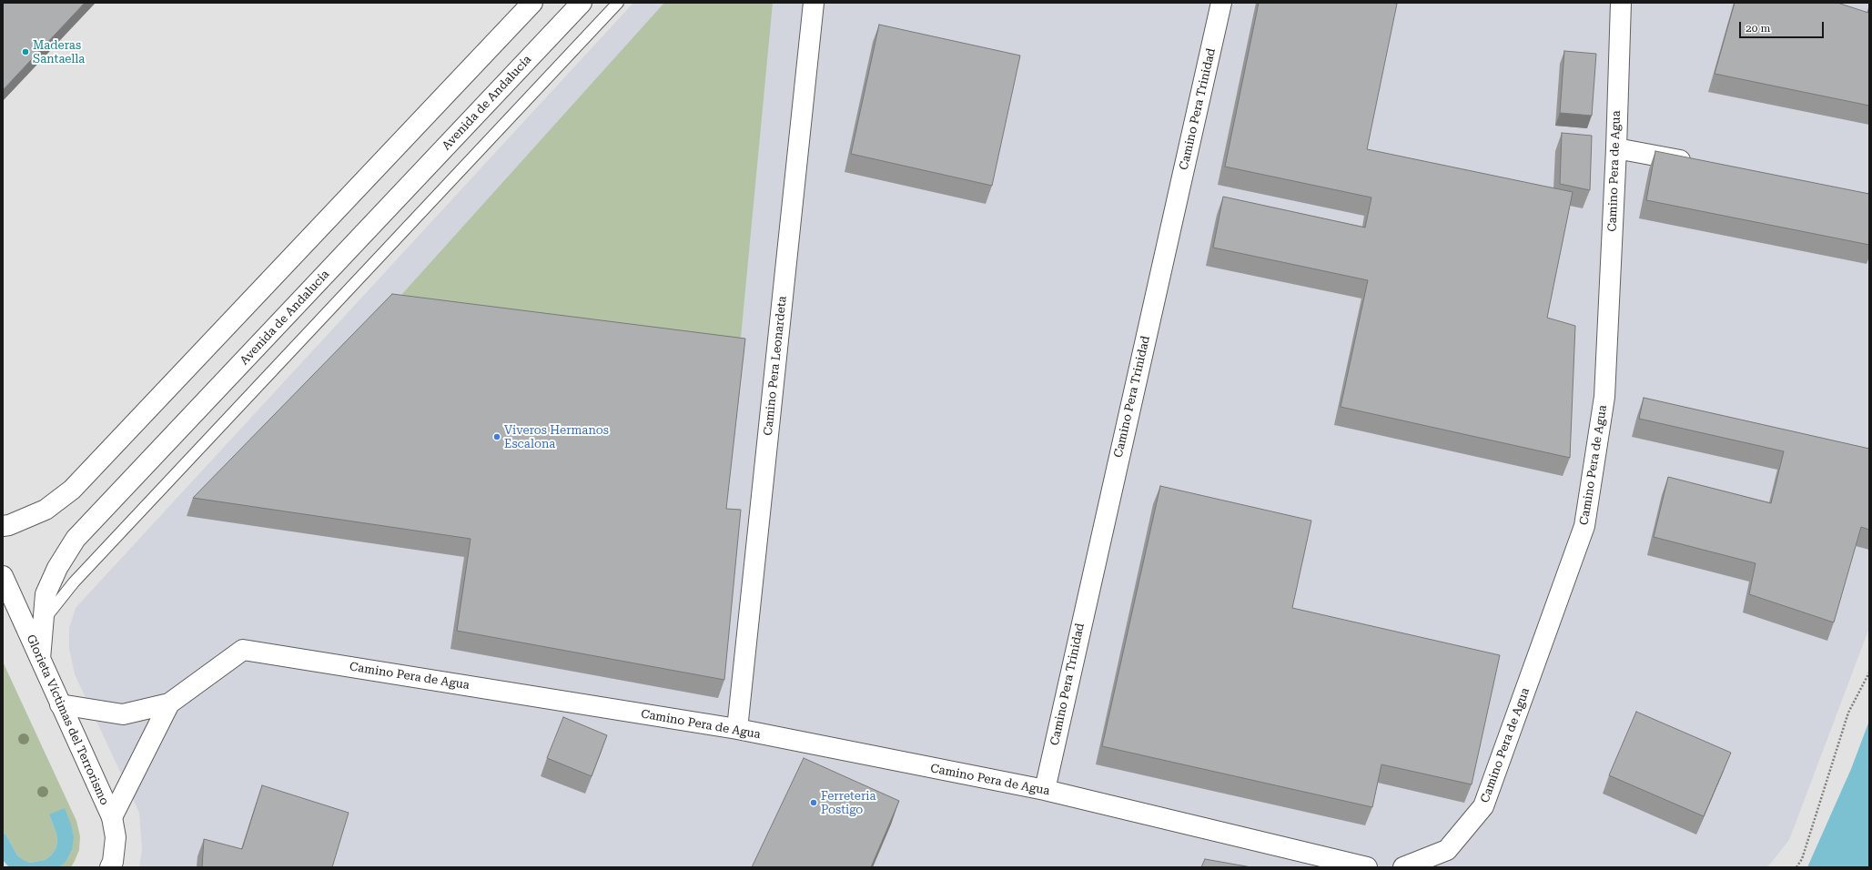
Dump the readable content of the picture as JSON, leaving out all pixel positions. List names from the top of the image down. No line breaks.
{"streets":{"street":["Avenida de Andalucía","Camino Pera Trinidad","Camino Pera de Agua","Camino Pera Leonardeta","Glorieta Víctimas del Terrorismo"]},"crossings":[["Avenida de Andalucía","Glorieta Víctimas del Terrorismo"],["Camino Pera Trinidad","Camino Pera de Agua"],["Camino Pera de Agua","Camino Pera Leonardeta"],["Camino Pera de Agua","Glorieta Víctimas del Terrorismo"]],"places":["Maderas Santaella","Viveros Hermanos Escalona","Ferreteria Postigo"],"scale_bar":"20 m"}
